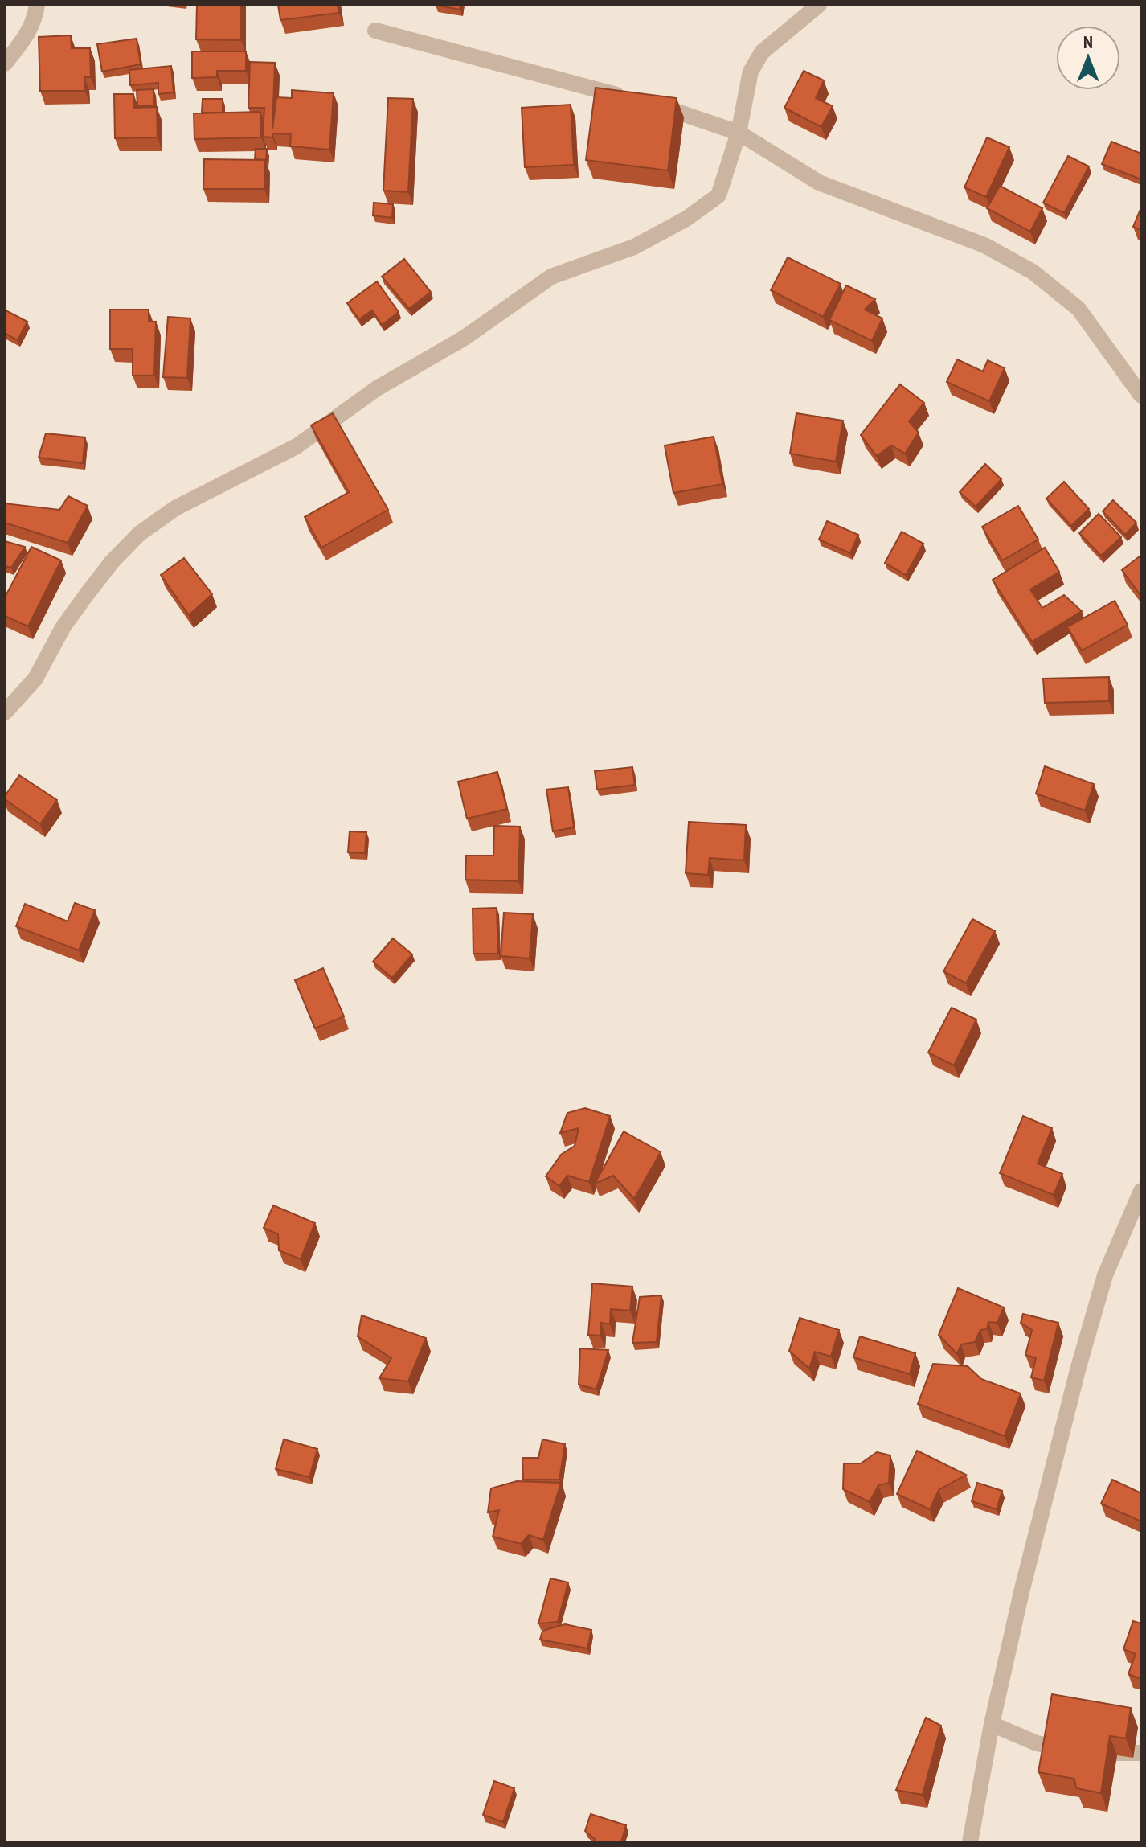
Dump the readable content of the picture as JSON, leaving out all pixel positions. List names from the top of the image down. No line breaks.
{"north":"top"}
